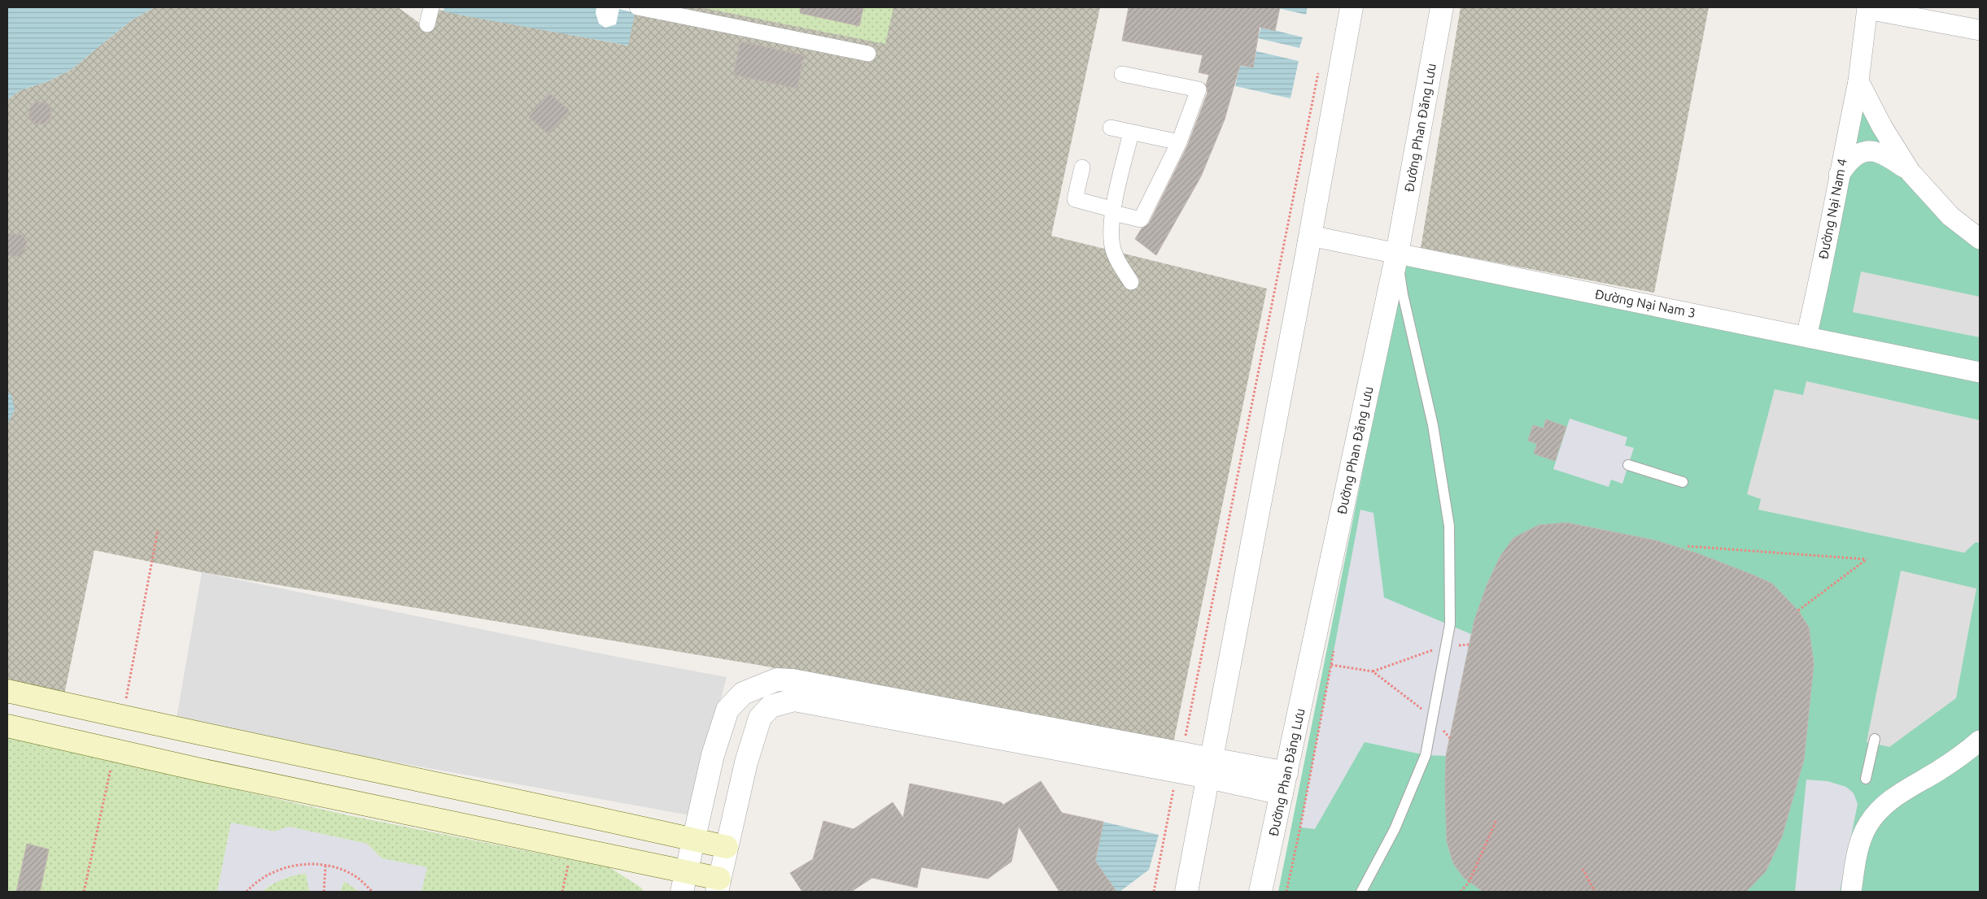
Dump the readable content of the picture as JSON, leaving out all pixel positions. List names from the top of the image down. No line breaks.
{"streets":{"street":["Đường Phan Đăng Lưu","Đường Nại Nam 4","Đường Nại Nam 3"]},"crossings":[["Đường Phan Đăng Lưu","Đường Nại Nam 3"],["Đường Nại Nam 4","Đường Nại Nam 3"]]}
